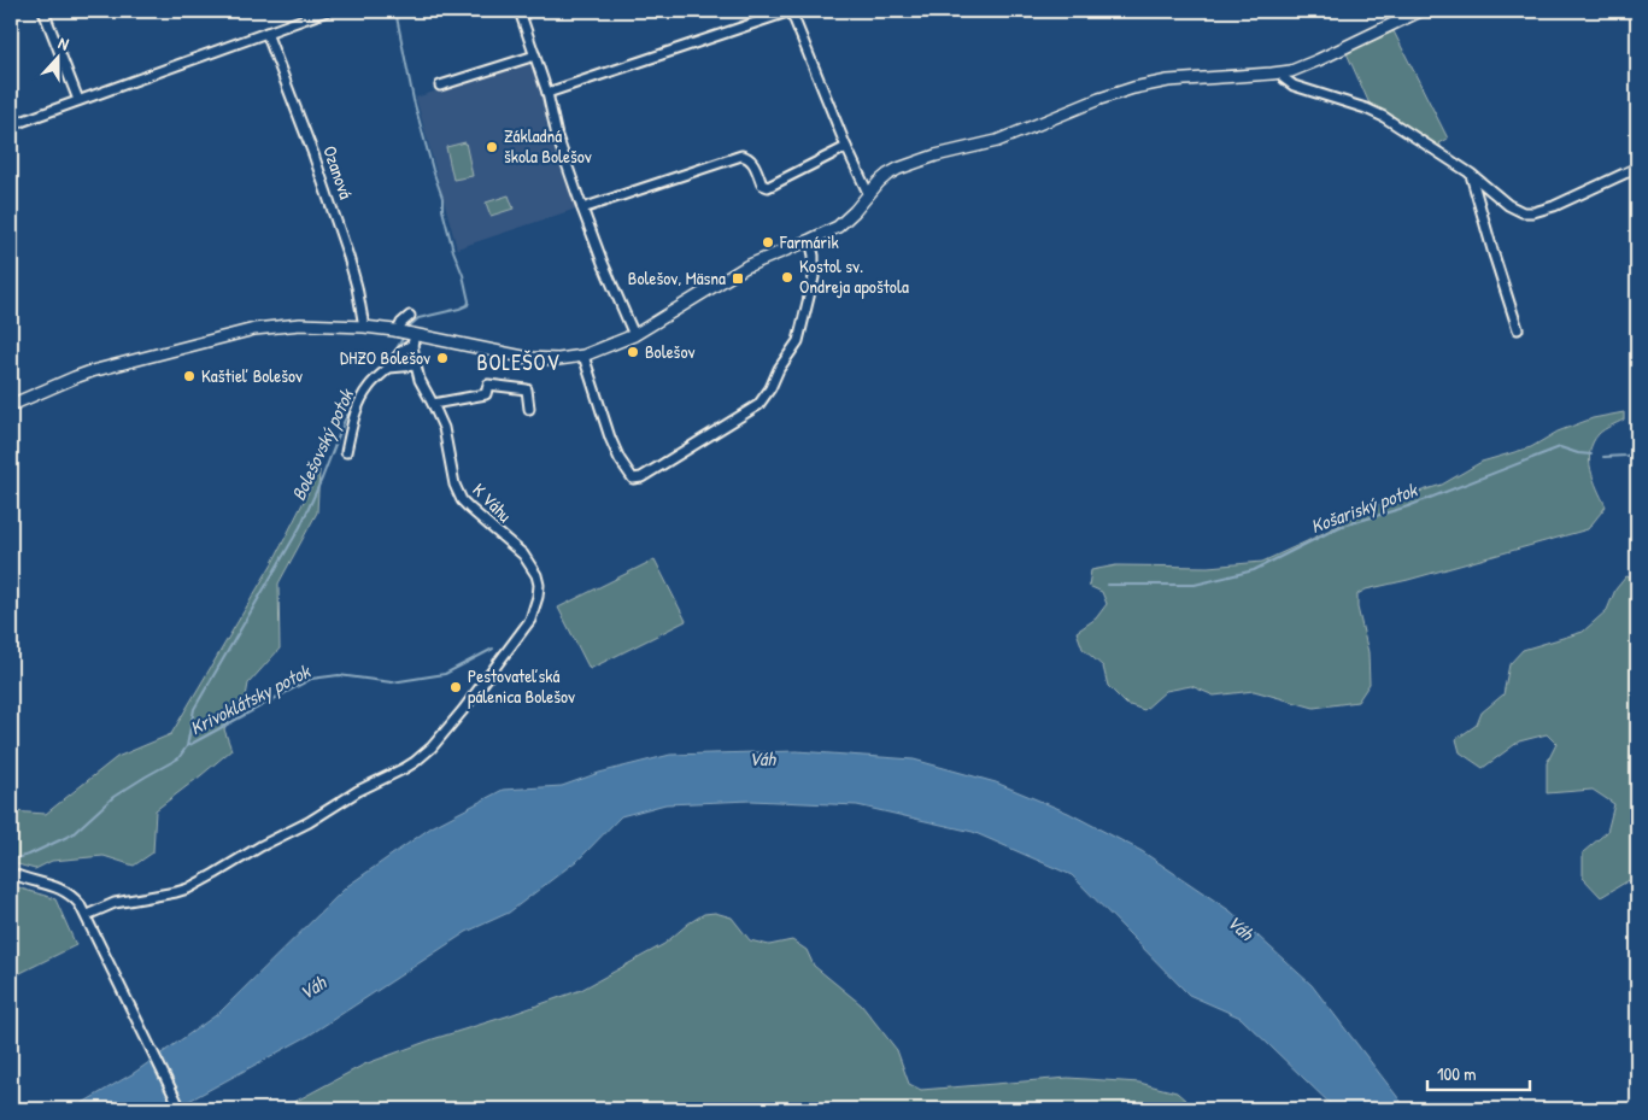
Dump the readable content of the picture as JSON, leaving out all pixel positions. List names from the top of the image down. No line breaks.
{"streets":{"street":["Ozanová","K Váhu"]},"districts":["BOLEŠOV"],"water":["Bolešovský potok","Košariský potok","Krivoklátsky potok","Váh"],"places":{"other":["Základná škola Bolešov","Farmárik","Kostol sv. Ondreja apoštola","Bolešov","DHZO Bolešov","Kaštieľ Bolešov","Pestovateľská pálenica Bolešov"],"transit":["Bolešov, Mäsna"]},"scale_bar":"100 m","north":"top"}
